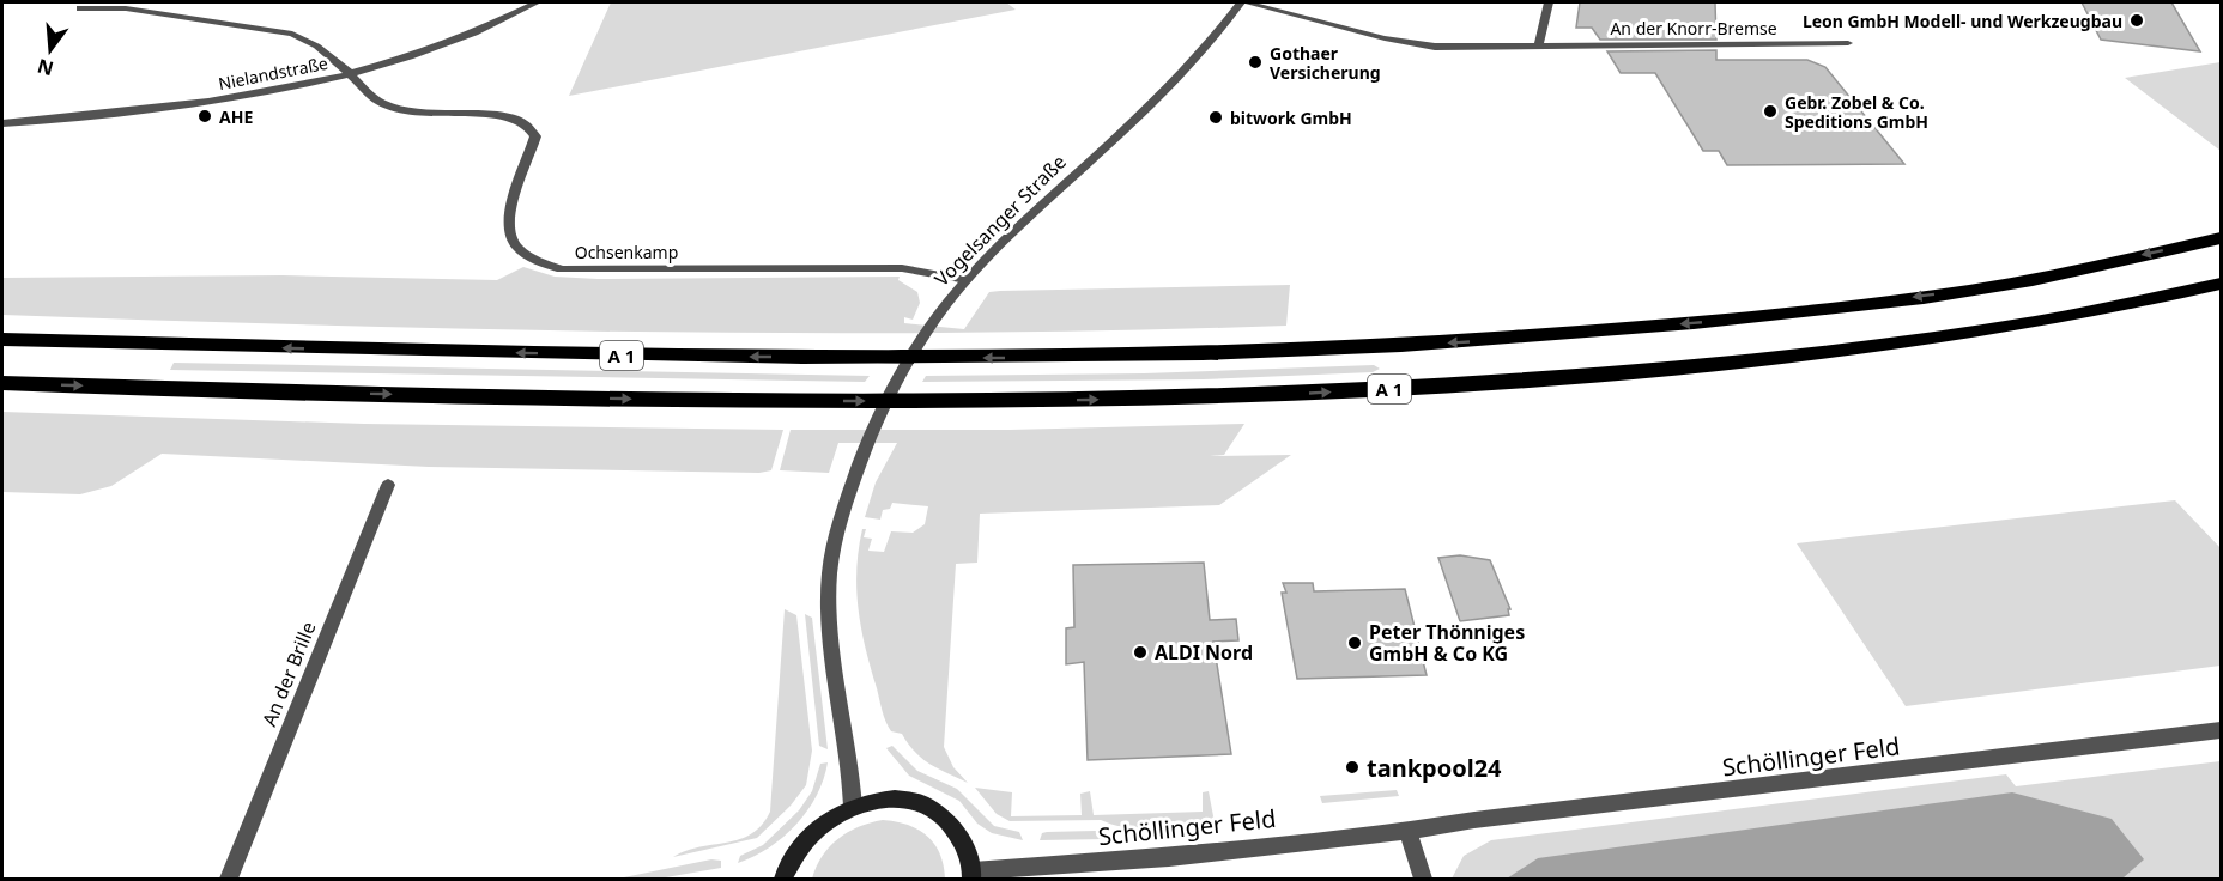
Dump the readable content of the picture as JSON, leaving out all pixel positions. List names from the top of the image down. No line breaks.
{"streets":{"highway":["A 1"],"street":["An der Knorr-Bremse","Nielandstraße","Vogelsanger Straße","Ochsenkamp","An der Brille","Schöllinger Feld"]},"crossings":[["An der Knorr-Bremse","Vogelsanger Straße"],["Nielandstraße","Ochsenkamp"],["Vogelsanger Straße","Ochsenkamp"]],"places":["Leon GmbH Modell- und Werkzeugbau","Gothaer Versicherung","Gebr. Zobel & Co. Speditions GmbH","AHE","bitwork GmbH","Peter Thönniges GmbH & Co KG","ALDI Nord","tankpool24"],"north":"bottom"}
